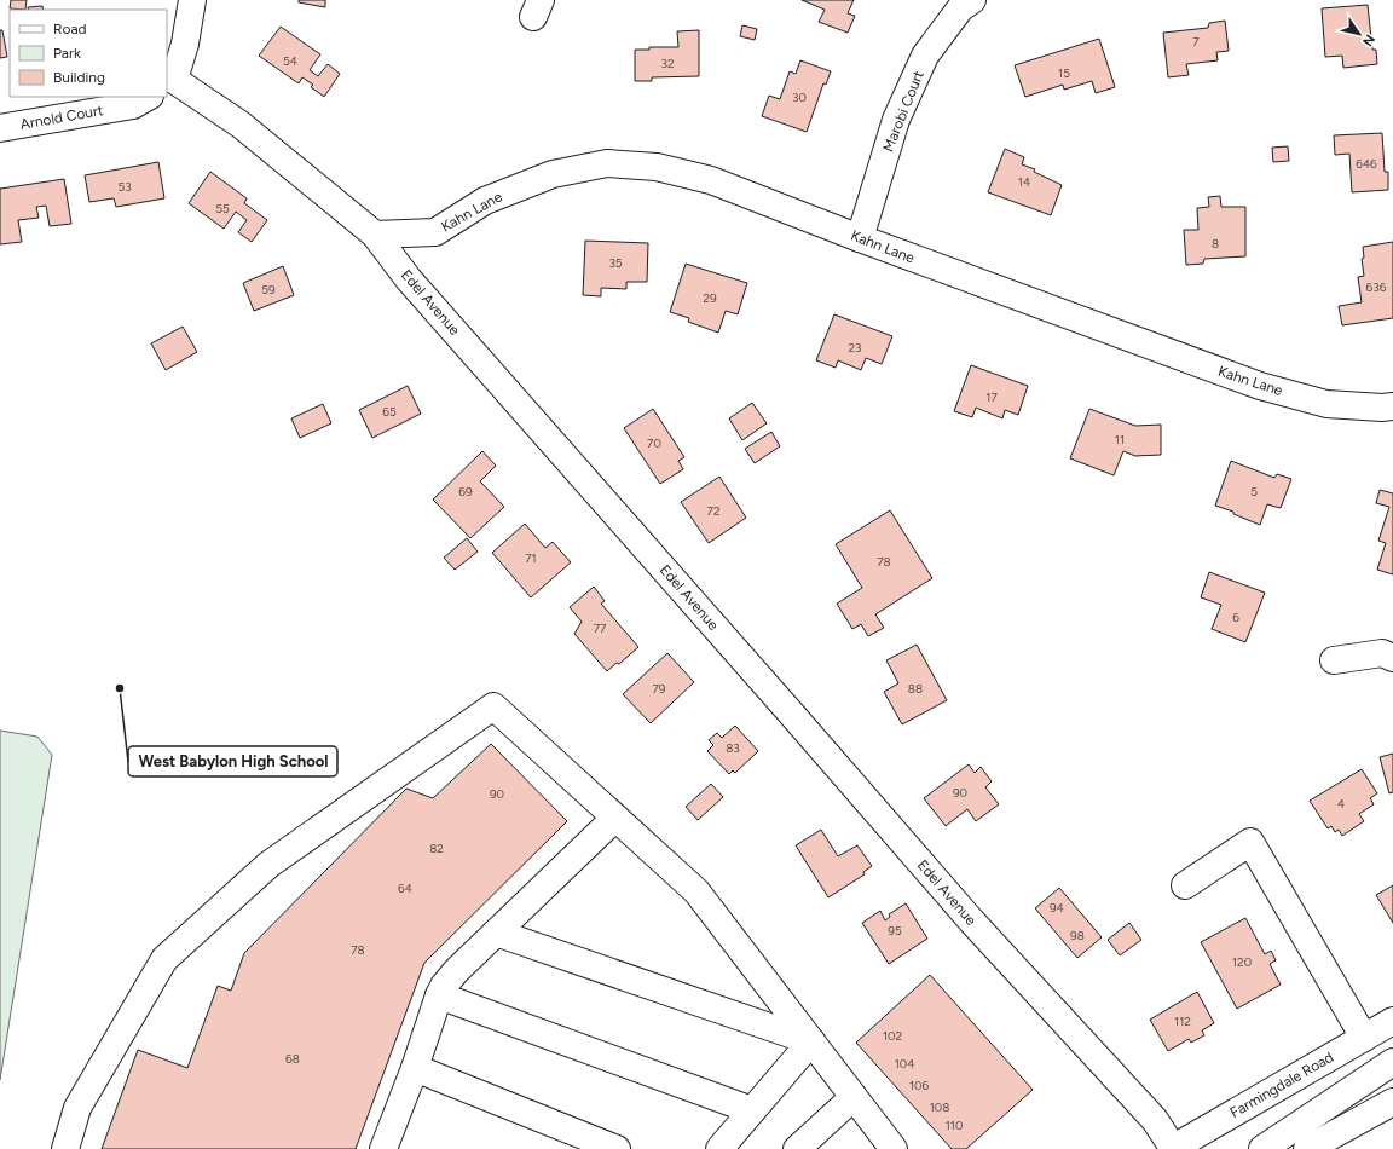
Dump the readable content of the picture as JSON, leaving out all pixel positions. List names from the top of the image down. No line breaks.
{"streets":{"street":["Marobi Court","Arnold Court","Kahn Lane","Edel Avenue","Farmingdale Road"]},"crossings":[["Marobi Court","Kahn Lane"],["Kahn Lane","Edel Avenue"],["Edel Avenue","Farmingdale Road"]],"places":["West Babylon High School"],"house_numbers":["7","54","32","15","30","646","14","53","55","8","35","636","59","29","23","17","65","11","70","69","5","72","71","78","6","77","79","88","83","90","90","4","82","64","94","95","98","78","120","112","102","68","104","106","108","110"],"legend":["Road","Park","Building"],"north":"bottom right"}
